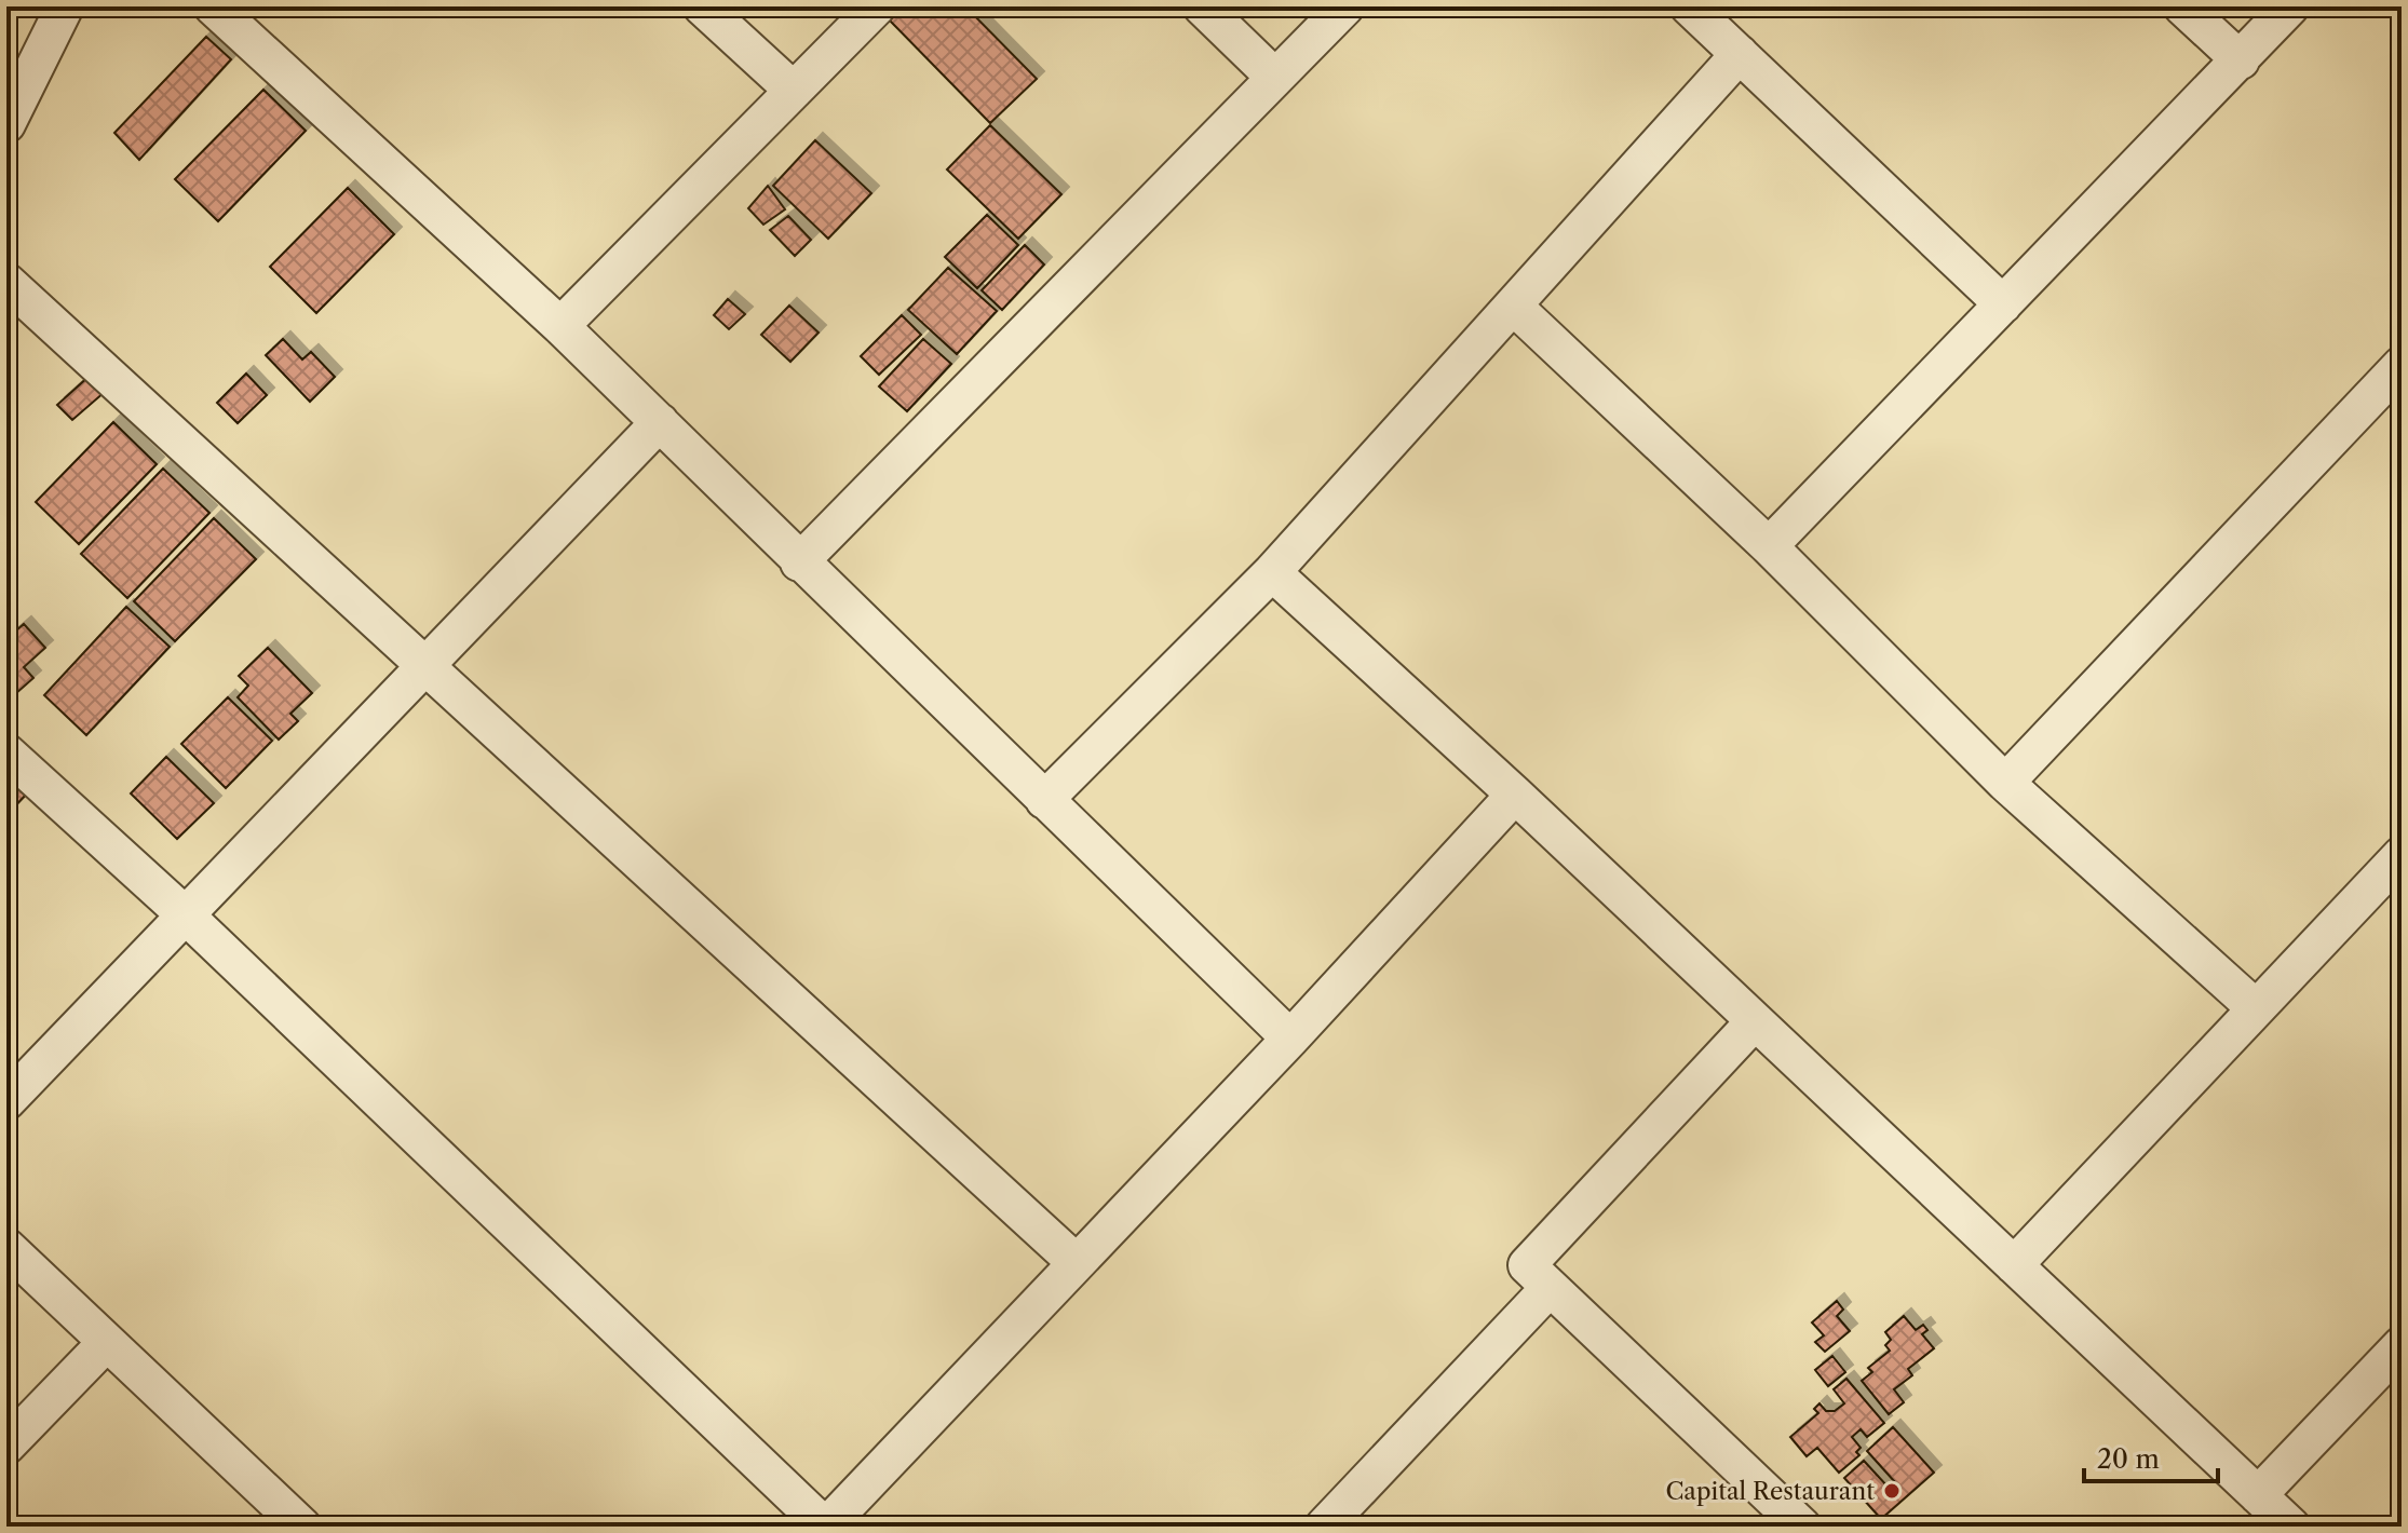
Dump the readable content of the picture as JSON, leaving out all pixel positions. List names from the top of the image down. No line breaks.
{"places":["Capital Restaurant"],"scale_bar":"20 m"}
